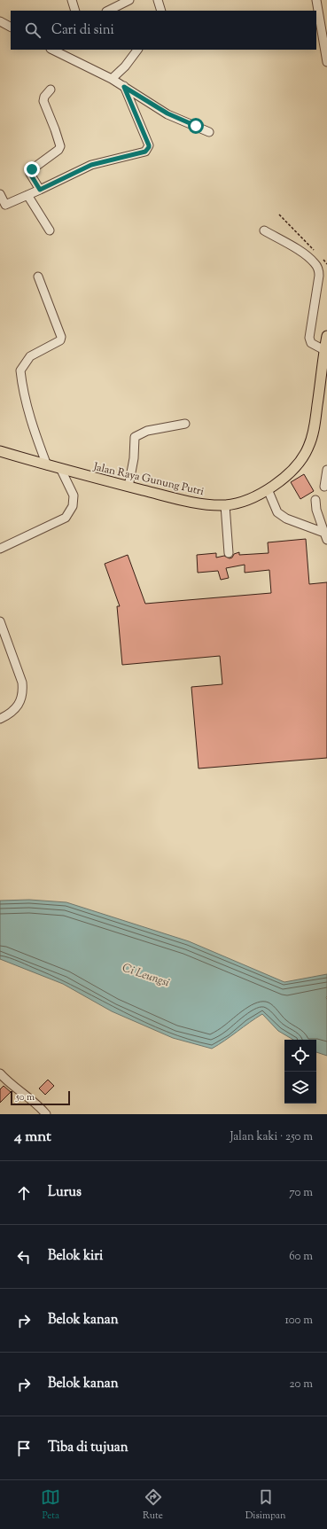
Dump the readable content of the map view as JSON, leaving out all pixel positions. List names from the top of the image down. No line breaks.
{"streets":{"main road":["Jalan Raya Gunung Putri"]},"water":["Ci Leungsi"],"scale_bar":"50 m","page":{"search":"Cari di sini","scale":"50 m","heading":["4 mnt","Jalan kaki · 250 m"],"list":[["Lurus","70 m"],["Belok kiri","60 m"],["Belok kanan","100 m"],["Belok kanan","20 m"],"Tiba di tujuan"],"nav":["Peta","Rute","Disimpan"]}}
